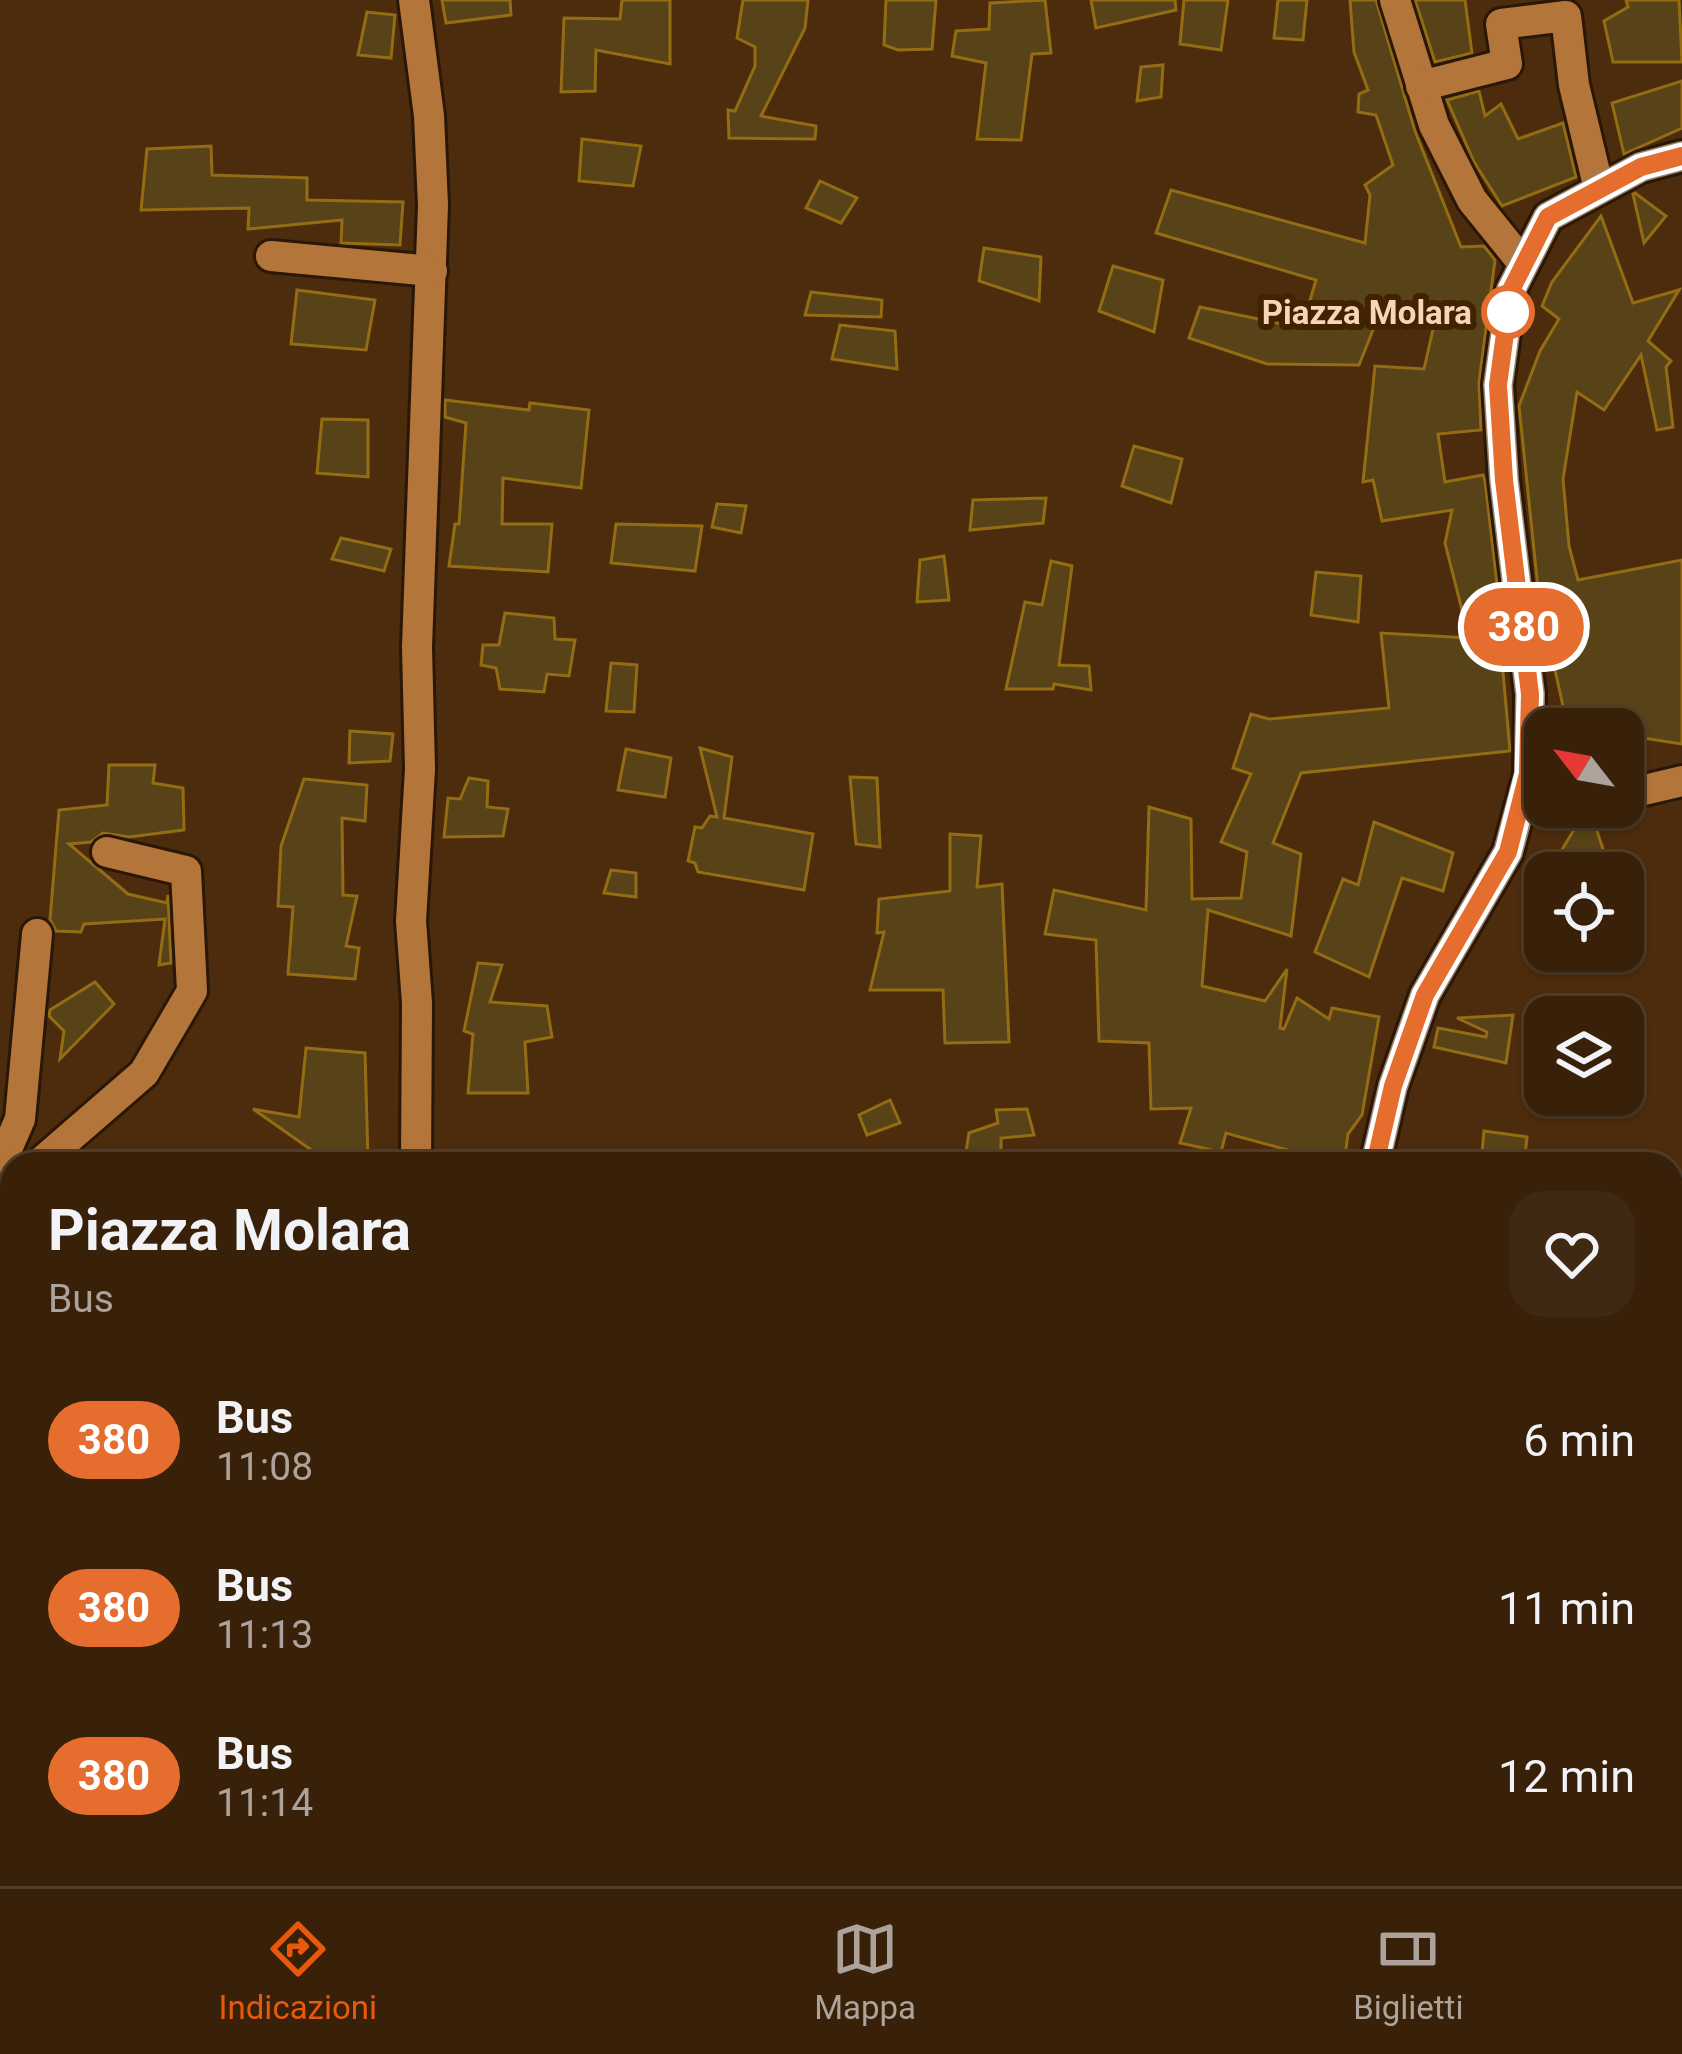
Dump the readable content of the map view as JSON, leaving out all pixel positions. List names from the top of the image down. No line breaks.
{"places":["Piazza Molara"],"lines":["bus line 380"],"north":"top left","page":{"on_map":"380","heading":["Piazza Molara","Bus"],"list":[{"mark":"380","name":"Bus","note":"11:08","value":"6 min"},{"mark":"380","name":"Bus","note":"11:13","value":"11 min"},{"mark":"380","name":"Bus","note":"11:14","value":"12 min"}],"tabs":["Indicazioni","Mappa","Biglietti"]}}
